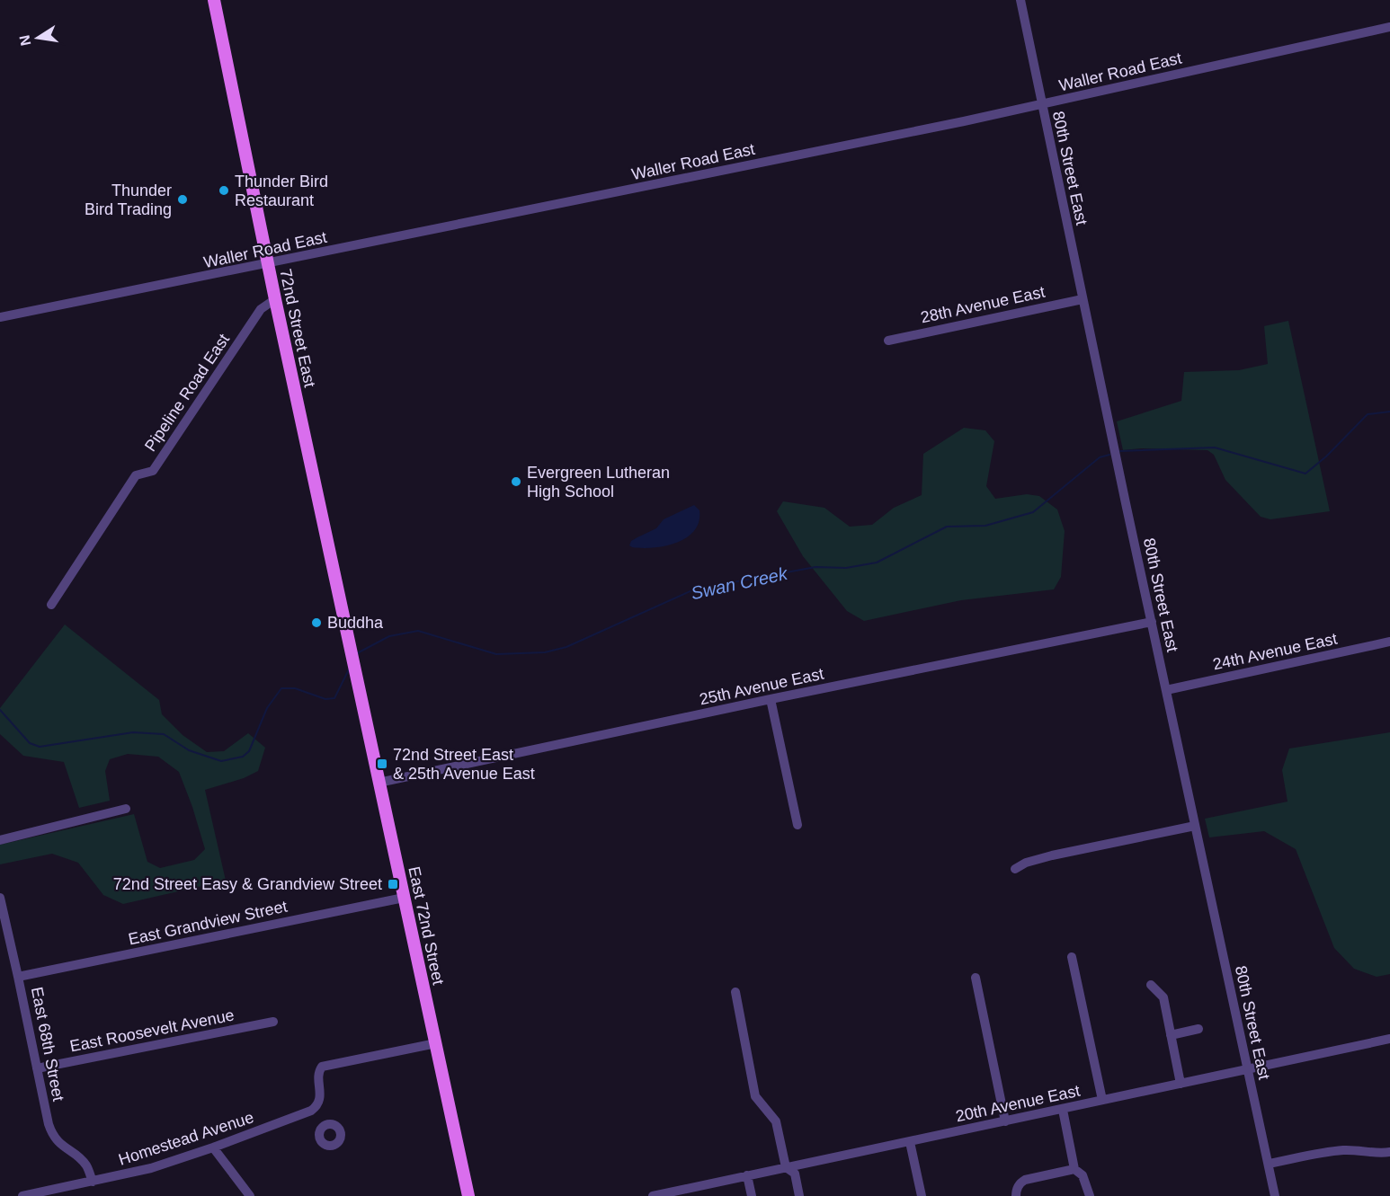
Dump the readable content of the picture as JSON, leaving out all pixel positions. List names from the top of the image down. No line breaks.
{"streets":{"main road":["72nd Street East","East 72nd Street"],"street":["Waller Road East","80th Street East","28th Avenue East","Pipeline Road East","24th Avenue East","25th Avenue East","East Grandview Street","East Roosevelt Avenue","East 68th Street","20th Avenue East","Homestead Avenue"]},"crossings":[["Waller Road East","80th Street East"],["Waller Road East","72nd Street East"],["80th Street East","28th Avenue East"],["80th Street East","24th Avenue East"],["80th Street East","25th Avenue East"],["80th Street East","20th Avenue East"],["72nd Street East","Pipeline Road East"],["72nd Street East","East 72nd Street"],["25th Avenue East","East 72nd Street"],["East Grandview Street","East 72nd Street"],["East Grandview Street","East 68th Street"],["East Roosevelt Avenue","East 68th Street"],["East 68th Street","Homestead Avenue"]],"water":["Swan Creek"],"places":{"other":["Thunder Bird Restaurant","Thunder Bird Trading","Evergreen Lutheran High School","Buddha"],"transit":["72nd Street East & 25th Avenue East","72nd Street Easy & Grandview Street"]},"north":"left"}
